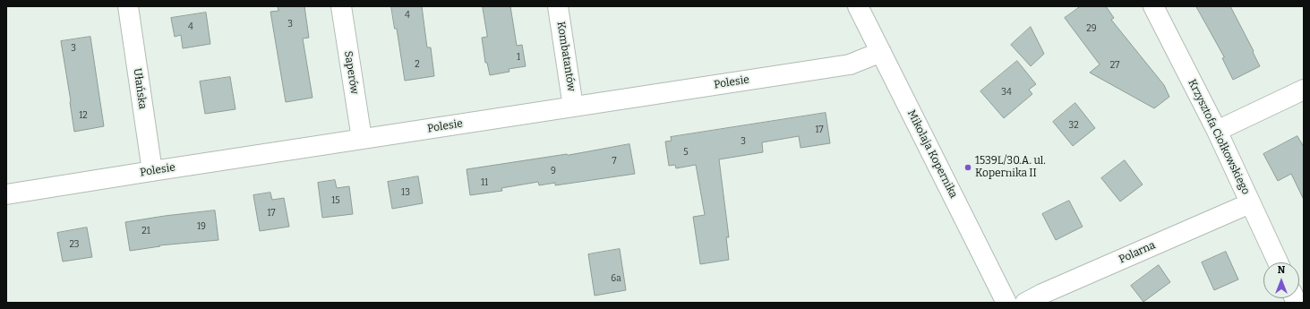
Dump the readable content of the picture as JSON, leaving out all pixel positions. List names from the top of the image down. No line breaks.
{"streets":{"street":["Kombatantów","Saperów","Polesie","Ułańska","Krzysztofa Ciołkowskiego","Mikołaja Kopernika","Polarna"]},"crossings":[["Kombatantów","Polesie"],["Saperów","Polesie"],["Polesie","Ułańska"],["Polesie","Mikołaja Kopernika"],["Krzysztofa Ciołkowskiego","Polarna"]],"places":["1539L/30.A. ul. Kopernika II"],"house_numbers":["4","3","4","29","3","1","2","27","34","12","32","17","3","5","7","9","11","13","15","17","19","21","23","6a"],"north":"top"}
